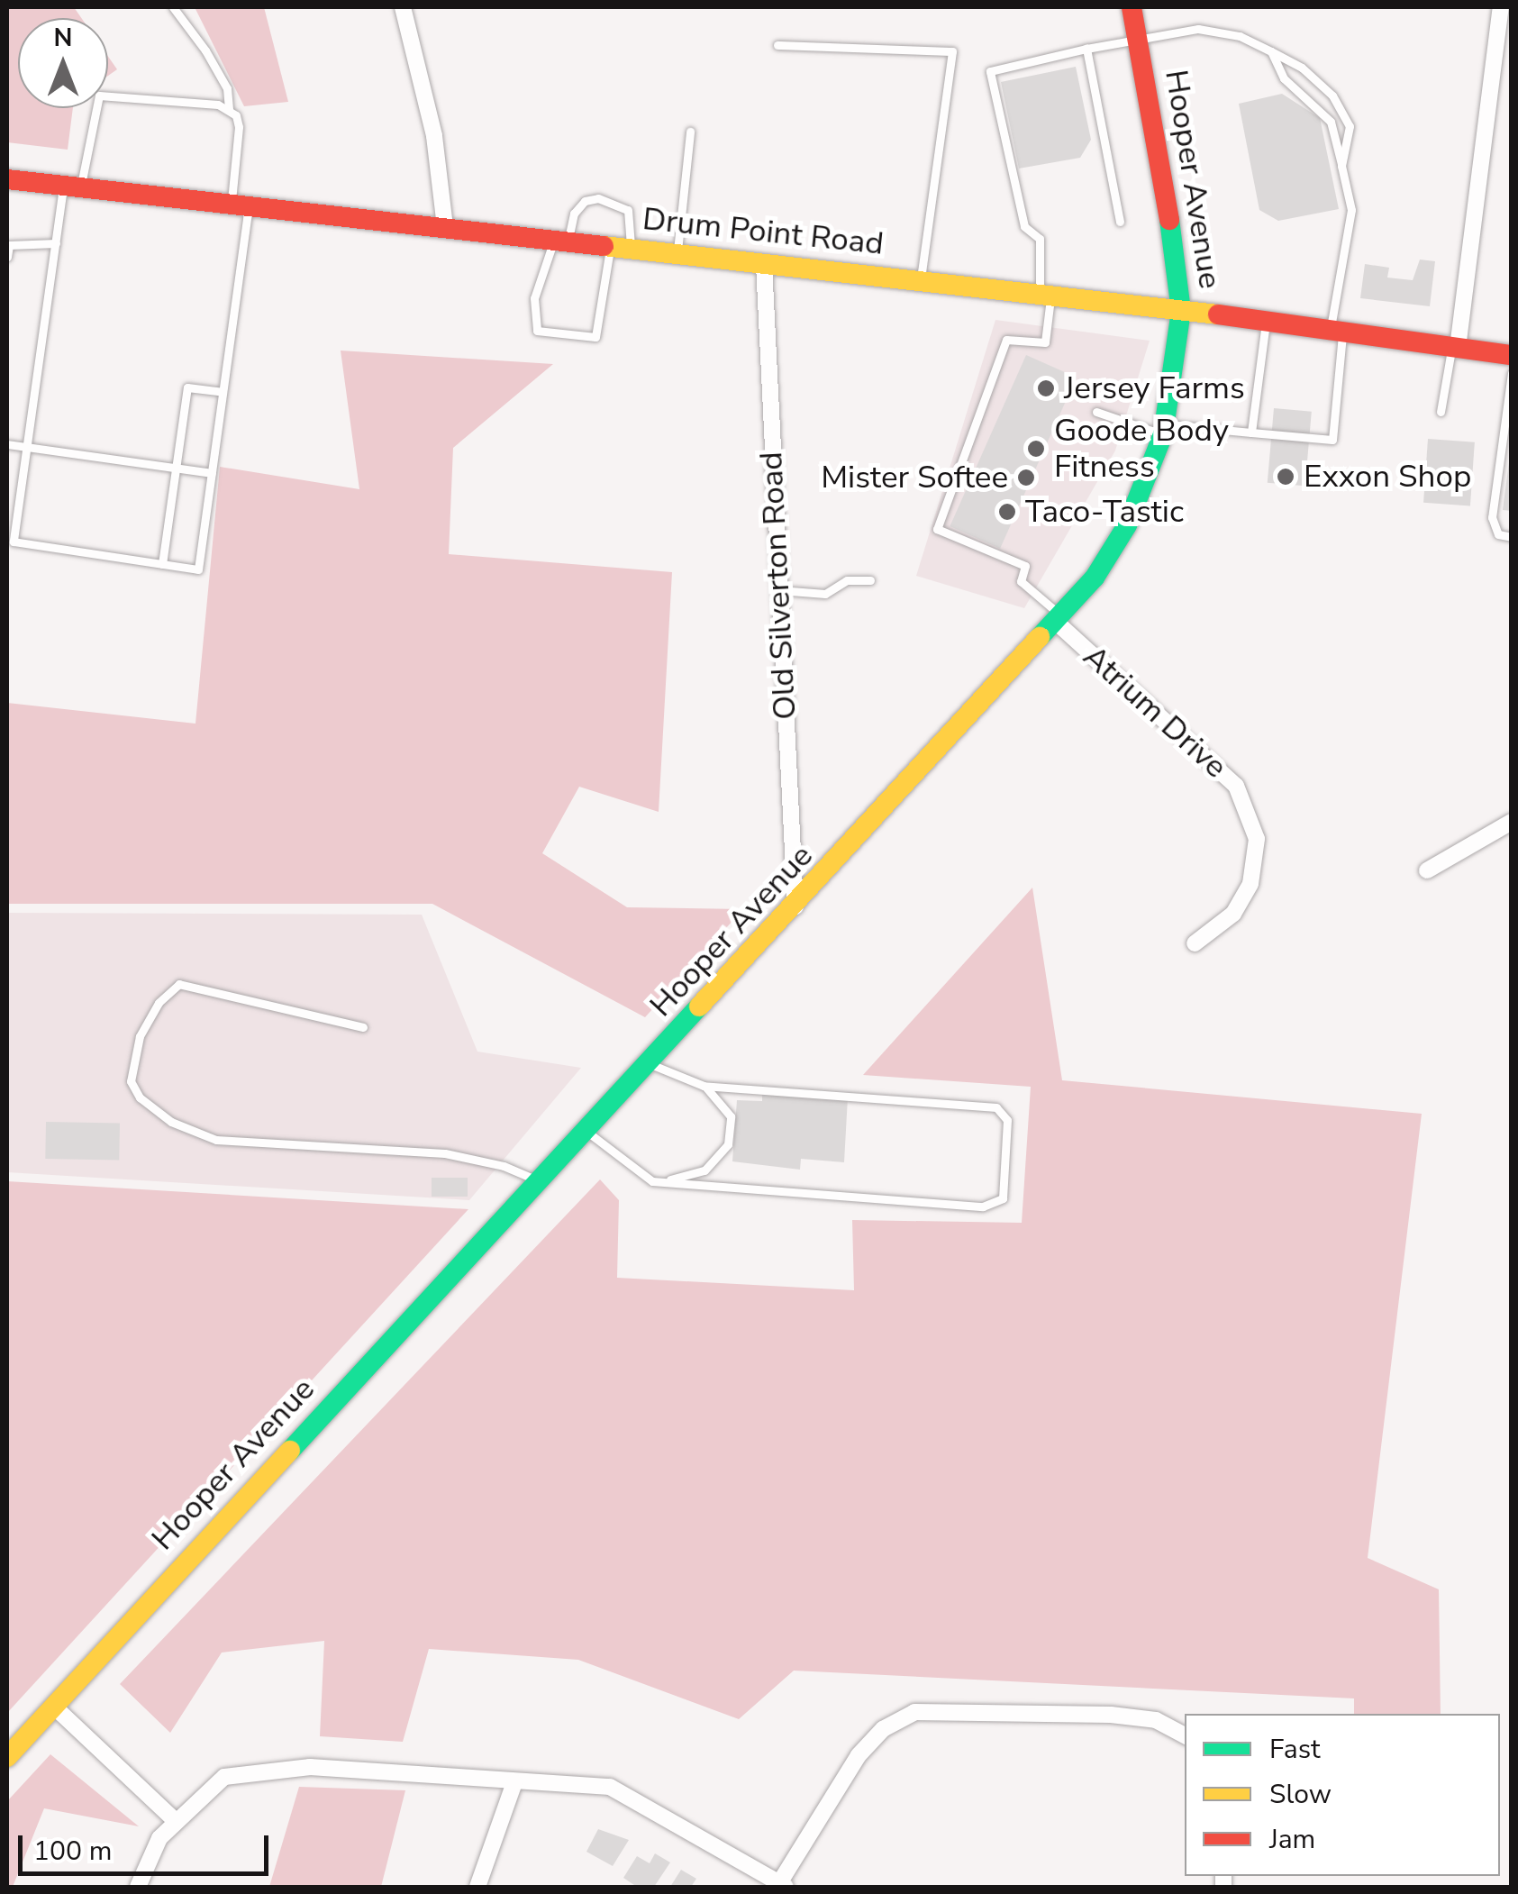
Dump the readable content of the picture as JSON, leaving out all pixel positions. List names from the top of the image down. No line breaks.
{"streets":{"main road":["Hooper Avenue","Drum Point Road"],"street":["Old Silverton Road","Atrium Drive"]},"crossings":[["Hooper Avenue","Drum Point Road"],["Hooper Avenue","Old Silverton Road"],["Hooper Avenue","Atrium Drive"],["Drum Point Road","Old Silverton Road"]],"places":["Jersey Farms","Goode Body Fitness","Exxon Shop","Mister Softee","Taco-Tastic"],"legend":["Fast","Slow","Jam"],"scale_bar":"100 m","north":"top"}
